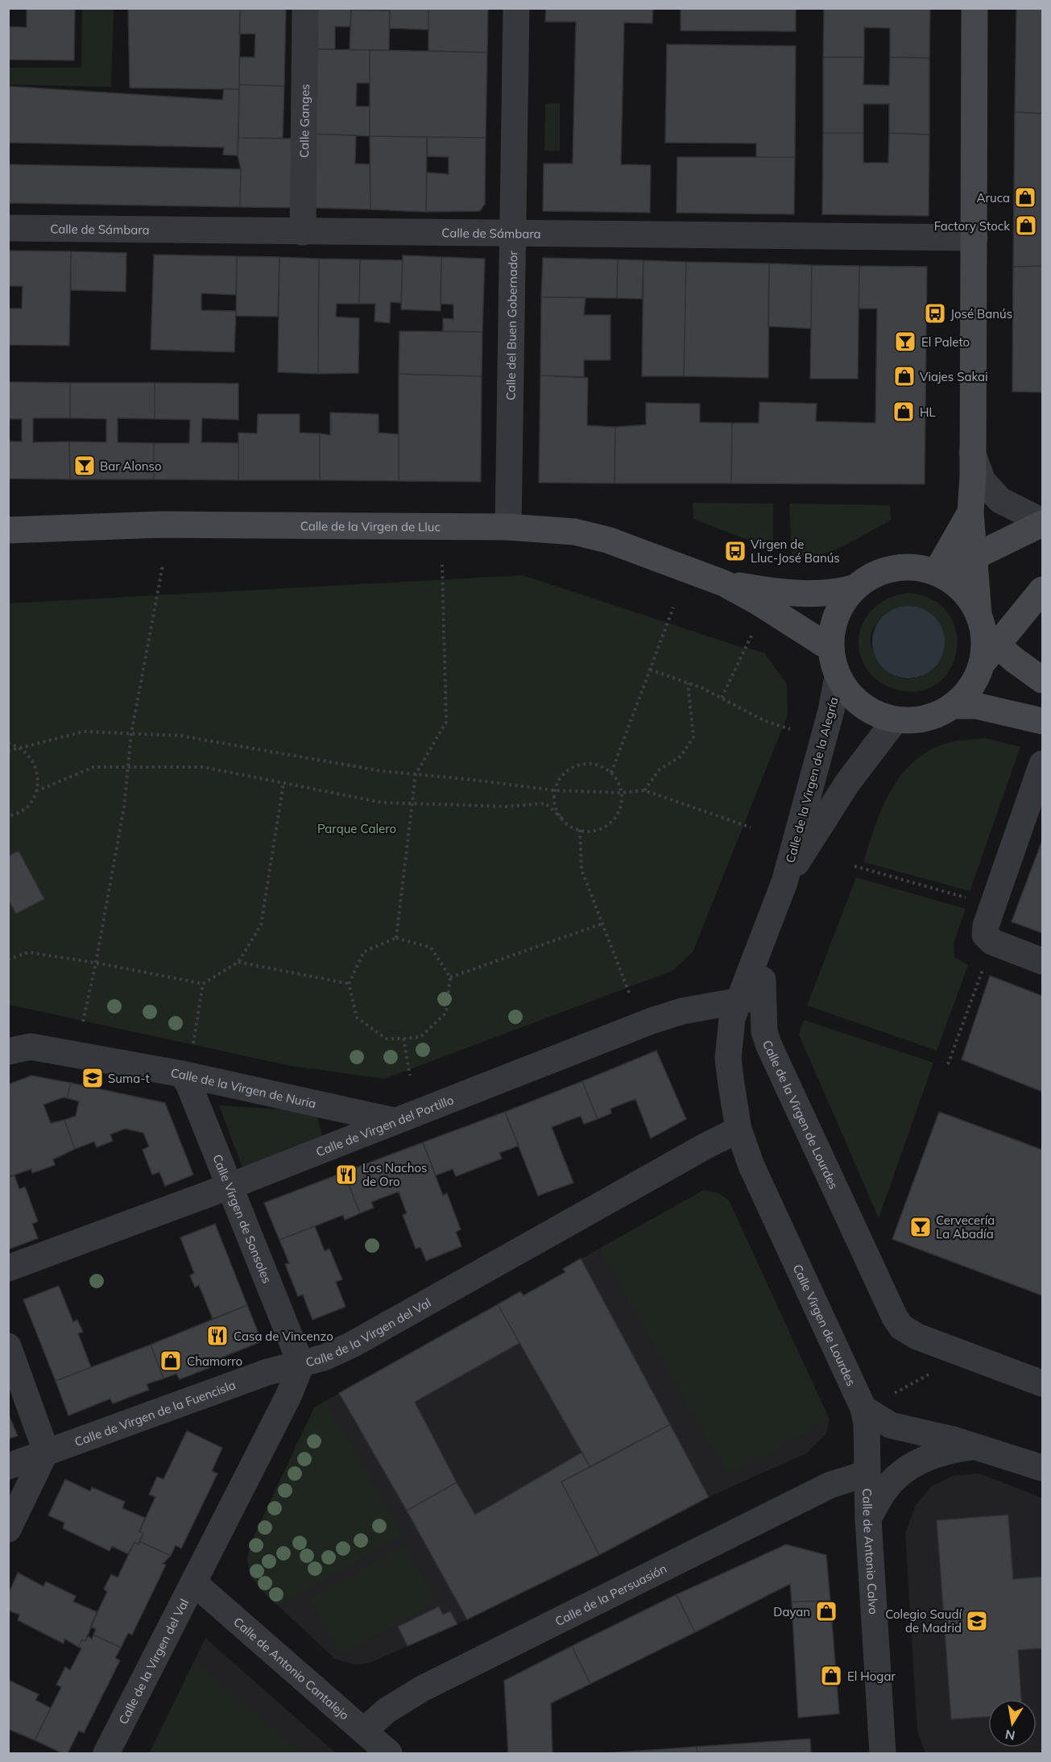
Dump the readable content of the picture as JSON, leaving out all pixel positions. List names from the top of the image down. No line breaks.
{"streets":{"street":["Calle Ganges","Calle de Sámbara","Calle del Buen Gobernador","Calle de la Virgen de Lluc","Calle de la Virgen de la Alegría","Calle de la Virgen de Nuria","Calle de la Virgen de Lourdes","Calle de Virgen del Portillo","Calle Virgen de Sonsoles","Calle Virgen de Lourdes","Calle de la Virgen del Val","Calle de Virgen de la Fuencisla","Calle de Antonio Calvo","Calle de la Persuasión","Calle de Antonio Cantalejo"]},"crossings":[["Calle Ganges","Calle de Sámbara"],["Calle de Sámbara","Calle del Buen Gobernador"],["Calle del Buen Gobernador","Calle de la Virgen de Lluc"],["Calle de la Virgen de Lluc","Calle de la Virgen de la Alegría"],["Calle de la Virgen de la Alegría","Calle de la Virgen de Lourdes"],["Calle de la Virgen de Nuria","Calle de Virgen del Portillo"],["Calle de la Virgen de Nuria","Calle Virgen de Sonsoles"],["Calle de la Virgen de Lourdes","Calle de Virgen del Portillo"],["Calle de la Virgen de Lourdes","Calle Virgen de Lourdes"],["Calle de la Virgen de Lourdes","Calle de la Virgen del Val"],["Calle de Virgen del Portillo","Calle Virgen de Sonsoles"],["Calle Virgen de Sonsoles","Calle de la Virgen del Val"],["Calle Virgen de Sonsoles","Calle de Virgen de la Fuencisla"],["Calle Virgen de Lourdes","Calle de la Virgen del Val"],["Calle Virgen de Lourdes","Calle de Antonio Calvo"],["Calle de la Virgen del Val","Calle de Virgen de la Fuencisla"],["Calle de la Virgen del Val","Calle de Antonio Cantalejo"],["Calle de Antonio Calvo","Calle de la Persuasión"],["Calle de la Persuasión","Calle de Antonio Cantalejo"]],"parks":["Parque Calero"],"places":{"shop":["Aruca","Factory Stock","Viajes Sakai","HL","Chamorro","Dayan","El Hogar"],"bus stop":["José Banús","Virgen de Lluc-José Banús"],"bar":["El Paleto","Bar Alonso","Cervecería La Abadía"],"school or university":["Suma-t","Colegio Saudí de Madrid"],"restaurant":["Los Nachos de Oro","Casa de Vincenzo"]},"north":"bottom"}
